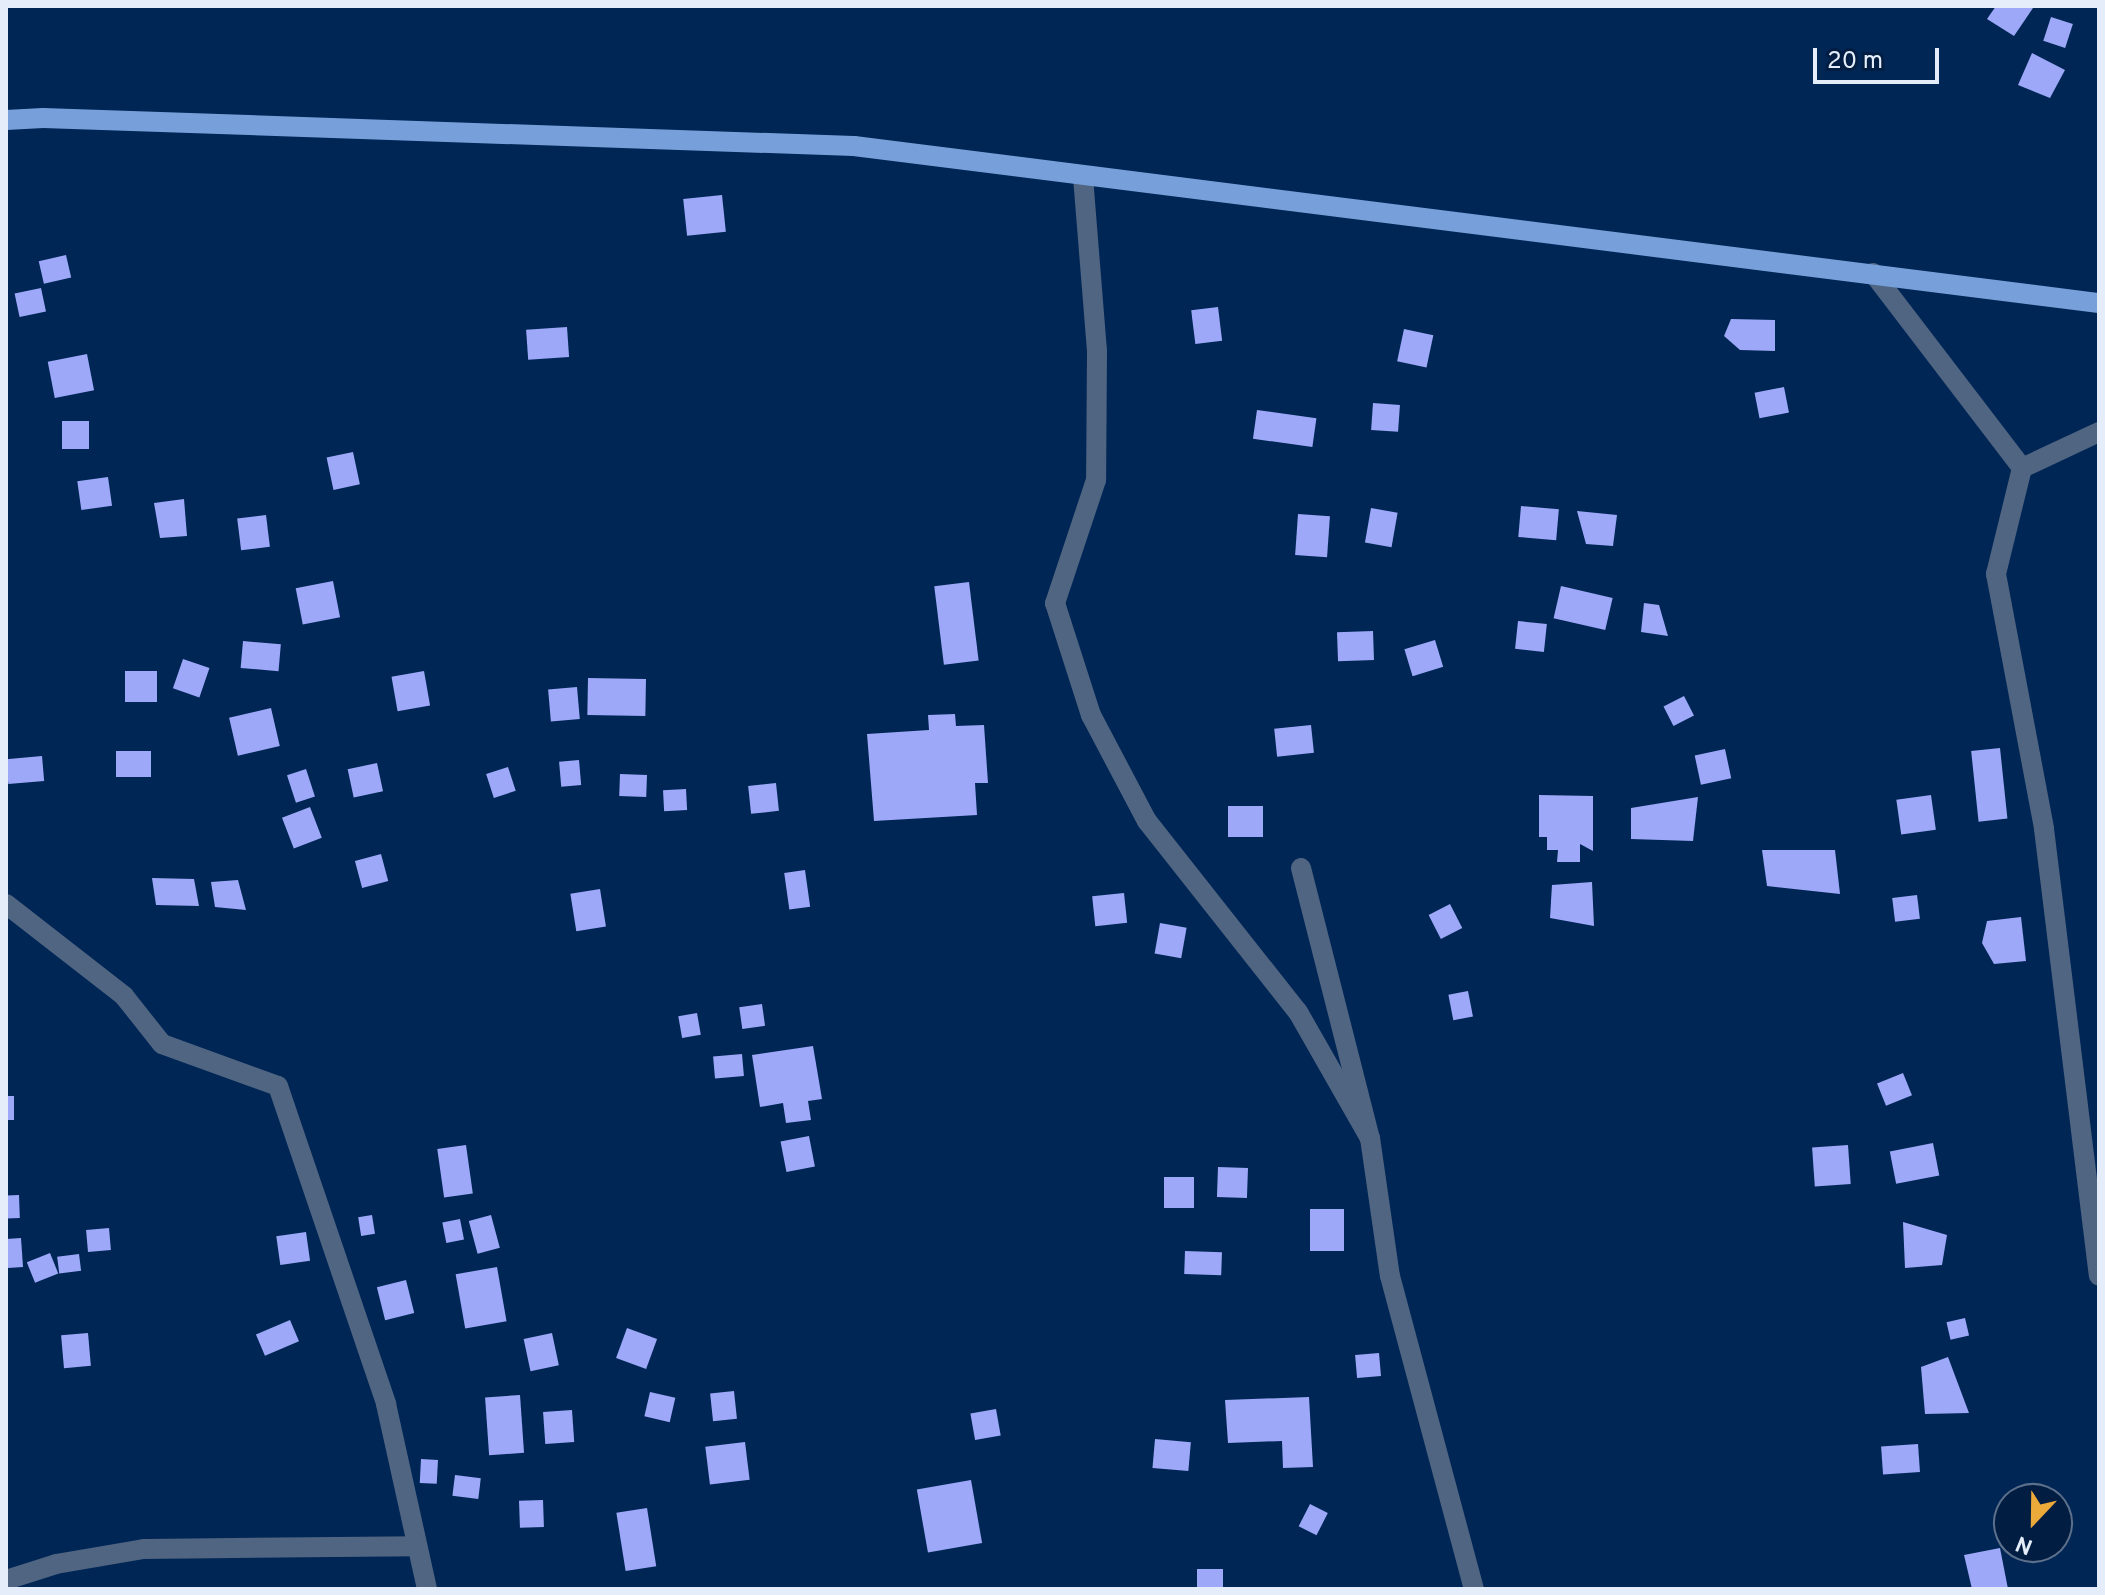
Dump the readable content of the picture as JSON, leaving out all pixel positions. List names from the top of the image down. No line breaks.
{"scale_bar":"20 m","north":"bottom"}
